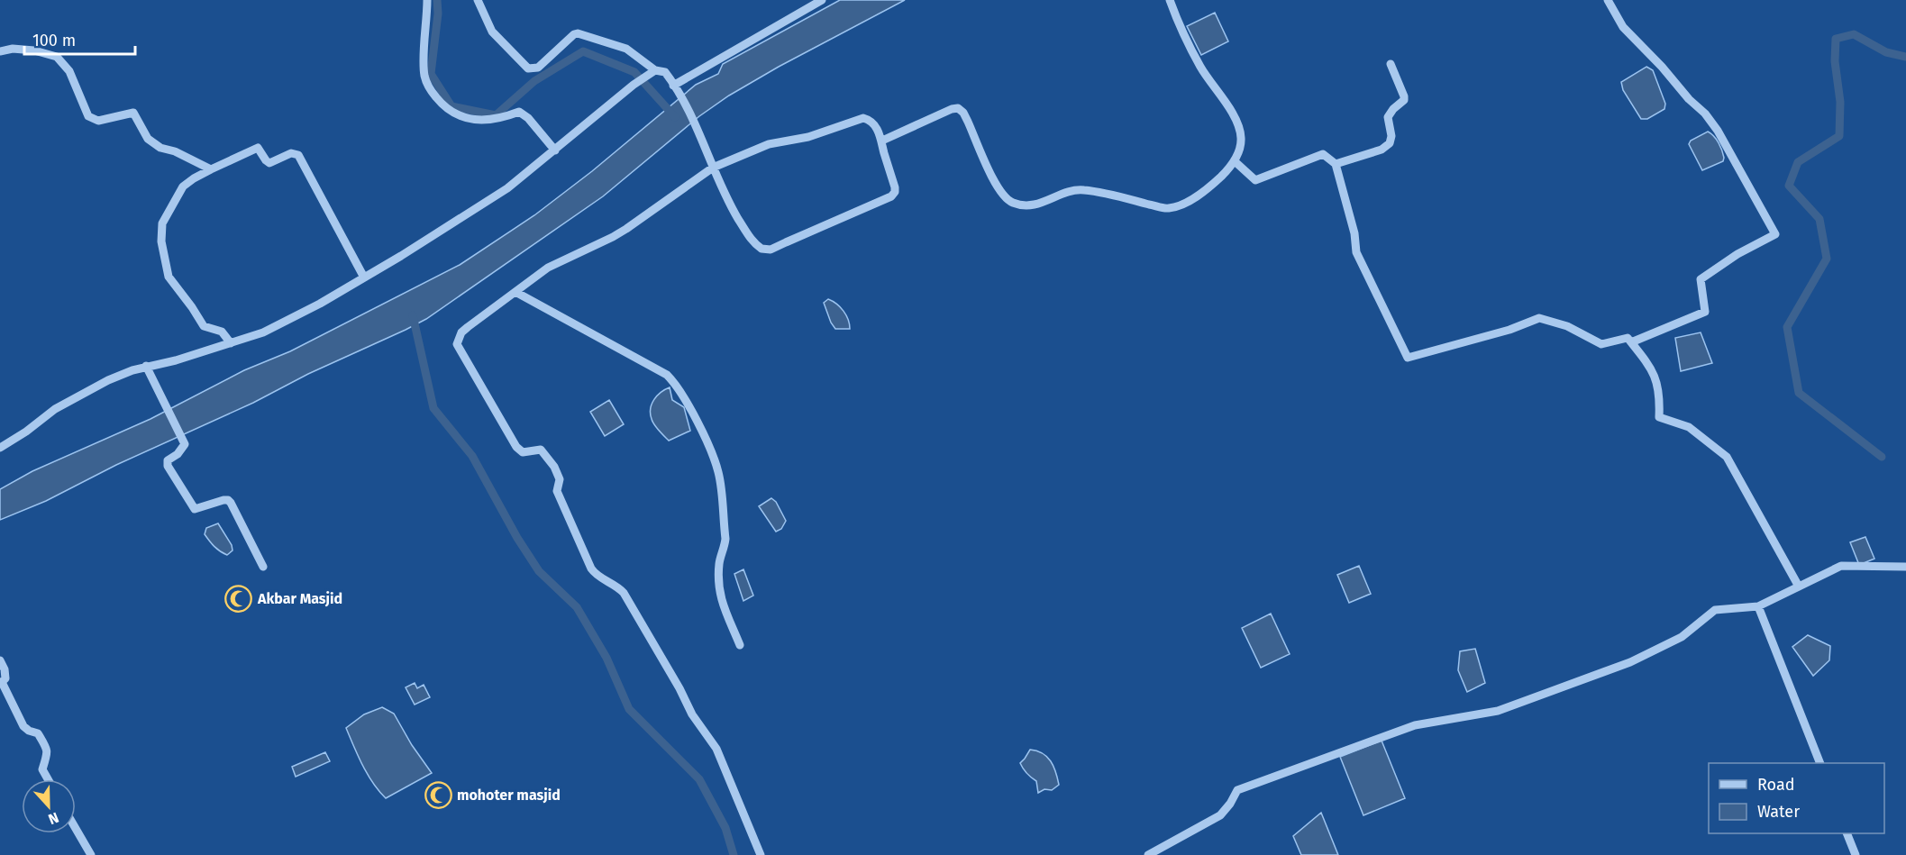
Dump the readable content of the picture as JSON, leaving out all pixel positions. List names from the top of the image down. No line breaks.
{"places":{"mosque":["Akbar Masjid","mohoter masjid"]},"legend":["Road","Water"],"scale_bar":"100 m","north":"bottom"}
